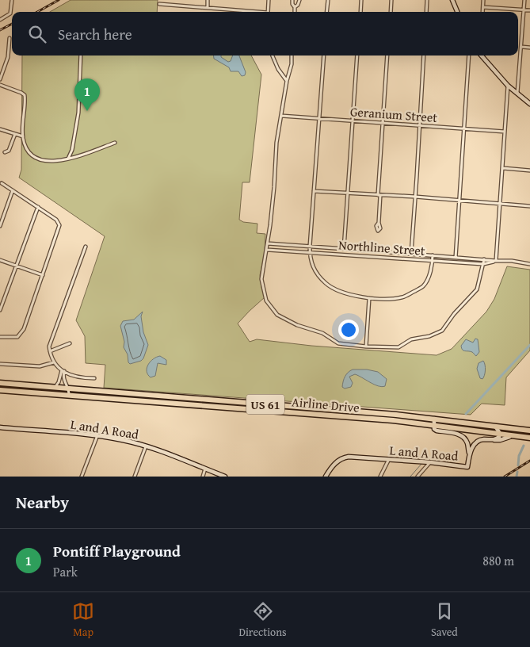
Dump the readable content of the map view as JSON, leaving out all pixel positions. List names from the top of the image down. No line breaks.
{"streets":{"highway":["US 61","Airline Drive"],"street":["Geranium Street","Northline Street","L and A Road"]},"page":{"search":"Search here","pins":"1","heading":"Nearby","list":[{"mark":"1","name":"Pontiff Playground","note":"Park","value":"880 m"}],"nav":["Map","Directions","Saved"]}}
